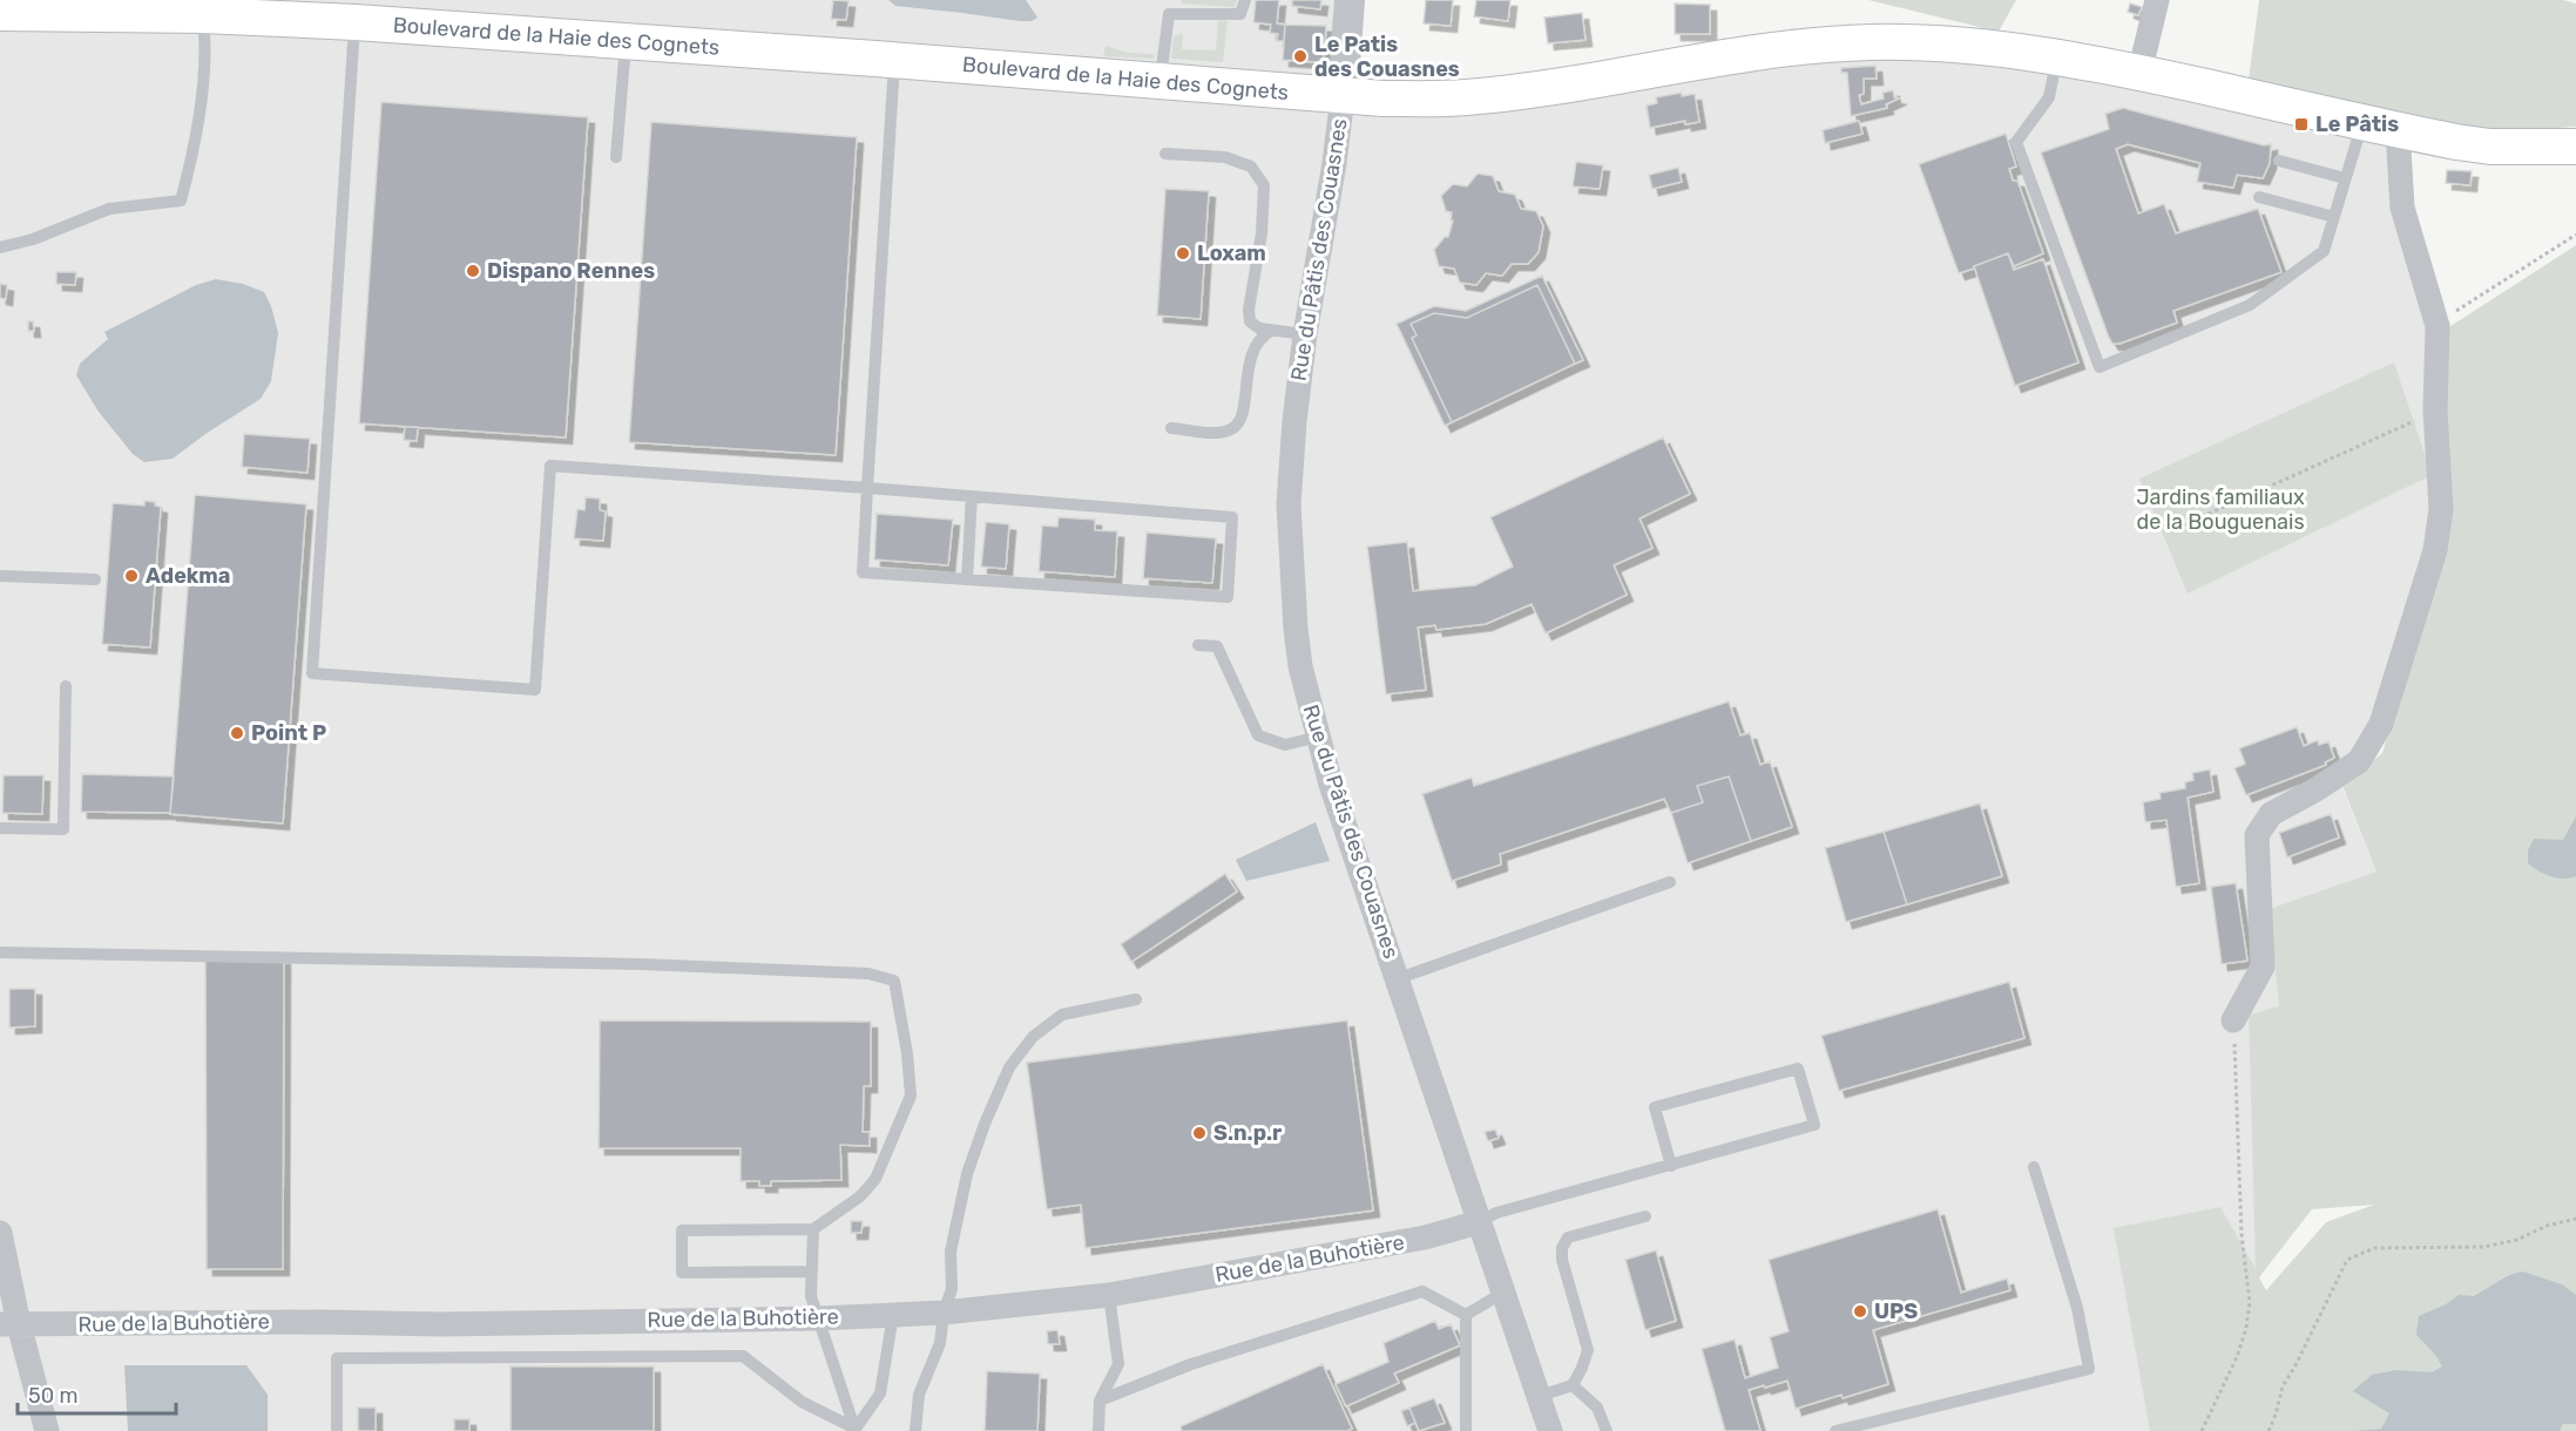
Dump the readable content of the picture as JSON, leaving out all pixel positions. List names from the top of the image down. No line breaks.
{"streets":{"main road":["Boulevard de la Haie des Cognets"],"street":["Rue du Pâtis des Couasnes","Rue de la Buhotière"]},"crossings":[["Boulevard de la Haie des Cognets","Rue du Pâtis des Couasnes"],["Rue du Pâtis des Couasnes","Rue de la Buhotière"]],"parks":["Jardins familiaux de la Bouguenais"],"places":{"other":["Le Patis des Couasnes","Loxam","Dispano Rennes","Adekma","Point P","S.n.p.r","UPS"],"transit":["Le Pâtis"]},"scale_bar":"50 m"}
